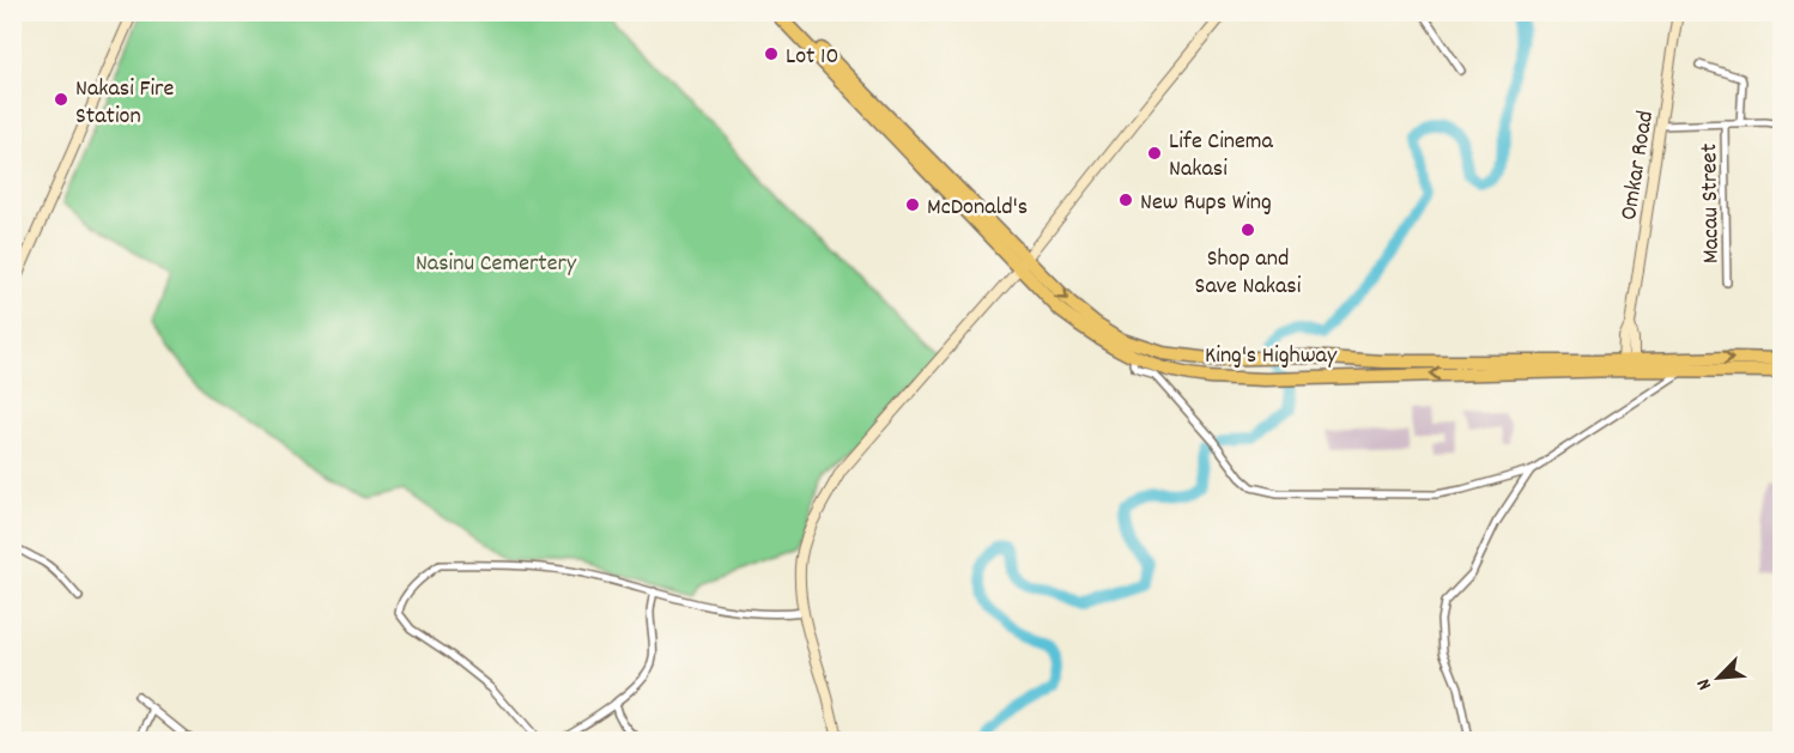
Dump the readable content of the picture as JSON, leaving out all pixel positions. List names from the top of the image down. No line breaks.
{"streets":{"highway":["King's Highway"],"street":["Omkar Road","Macau Street"]},"crossings":[["Omkar Road","King's Highway"]],"parks":["Nasinu Cemertery"],"places":["Lot 10","Nakasi Fire Station","Life Cinema Nakasi","New Rups Wing","McDonald's","Shop and Save Nakasi"],"north":"bottom left"}
